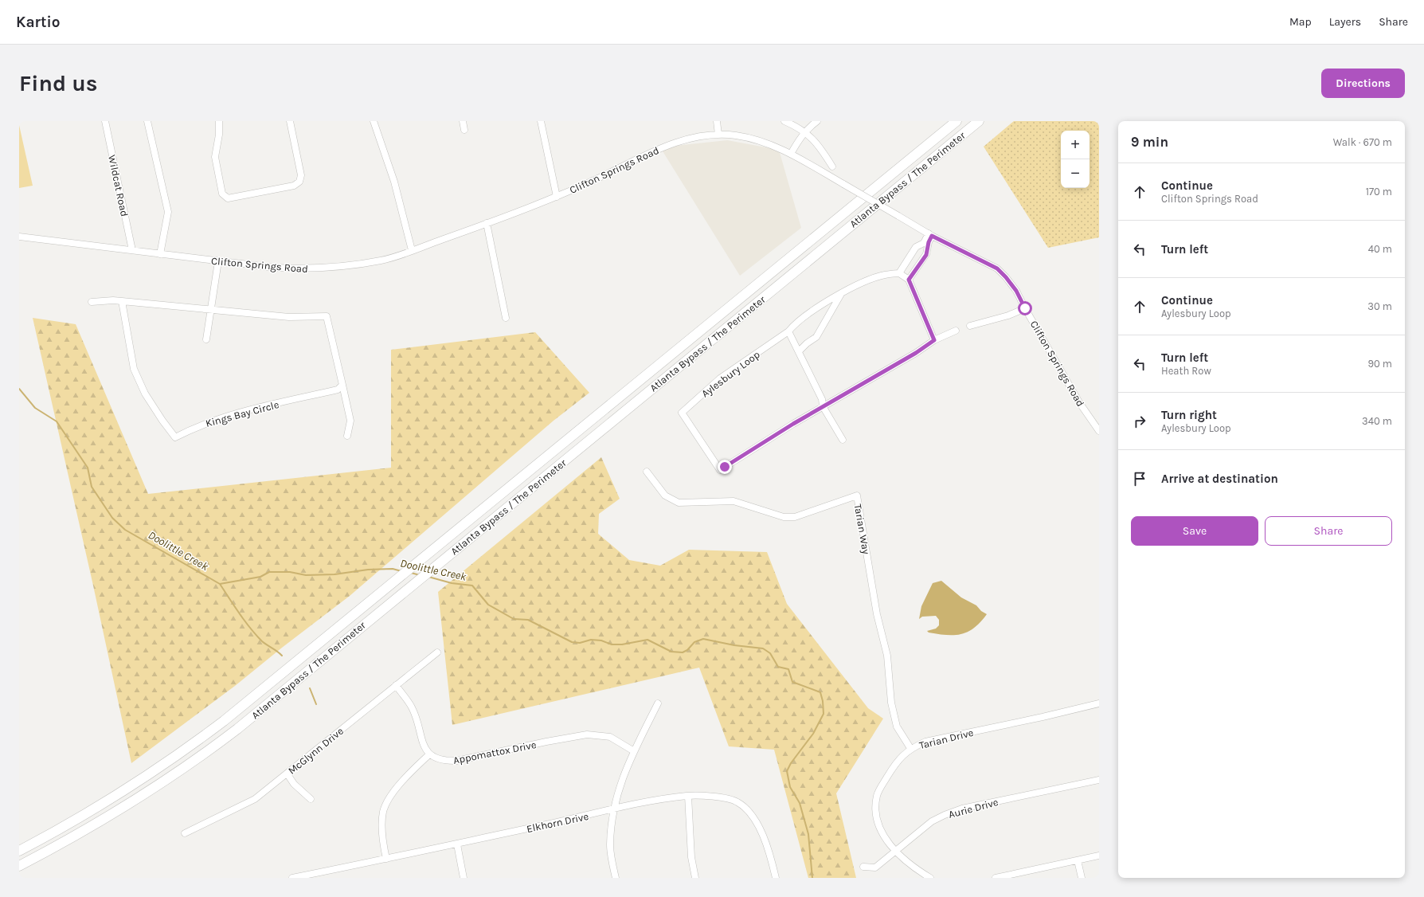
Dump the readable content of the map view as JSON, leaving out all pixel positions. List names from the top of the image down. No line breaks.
{"streets":{"highway":["Atlanta Bypass / The Perimeter"],"street":["Clifton Springs Road","Wildcat Road","Aylesbury Loop","Kings Bay Circle","Tarian Way","Tarian Drive","McGlynn Drive","Appomattox Drive","Aurie Drive","Elkhorn Drive"]},"crossings":[["Clifton Springs Road","Wildcat Road"],["Tarian Way","Tarian Drive"],["Tarian Drive","Aurie Drive"]],"water":["Doolittle Creek"],"page":{"header":"Kartio","nav":["Map","Layers","Share"],"buttons":["Directions",["Save","Share"]],"title":"Find us","heading":["9 min","Walk · 670 m"],"map_buttons":["+","−"],"list":[["Continue","Clifton Springs Road","170 m"],["Turn left","40 m"],["Continue","Aylesbury Loop","30 m"],["Turn left","Heath Row","90 m"],["Turn right","Aylesbury Loop","340 m"],"Arrive at destination"]}}
